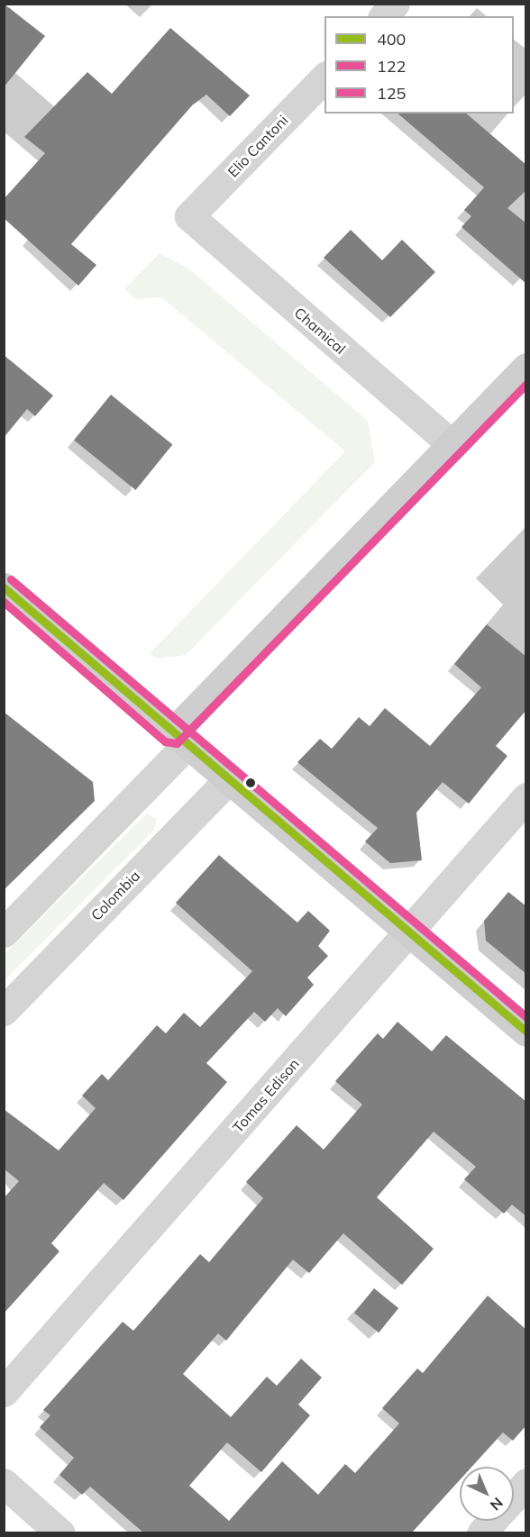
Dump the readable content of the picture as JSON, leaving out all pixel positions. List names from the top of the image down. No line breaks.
{"streets":{"street":["Elio Cantoni","Chamical","Colombia","Tomas Edison"]},"crossings":[["Elio Cantoni","Chamical"]],"lines":["transit line 122","transit line 125","transit line 400"],"legend":["400","122","125"],"north":"bottom right"}
